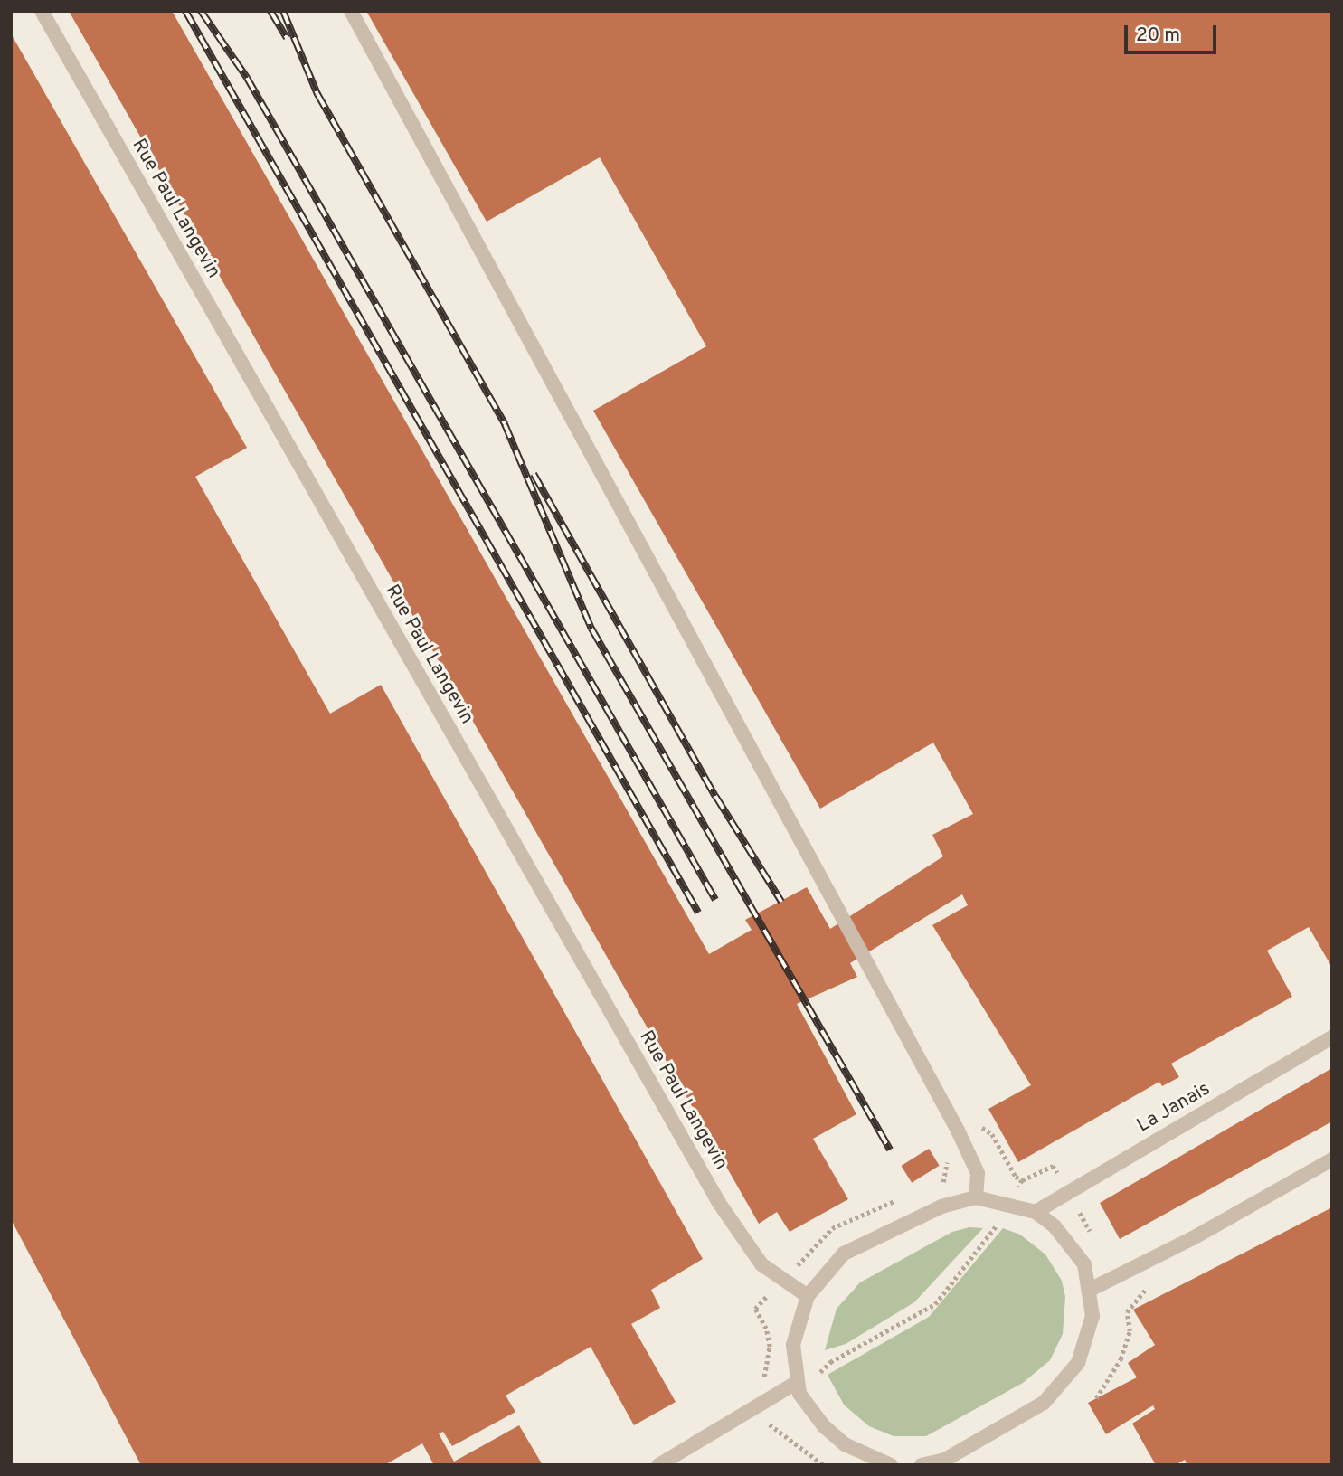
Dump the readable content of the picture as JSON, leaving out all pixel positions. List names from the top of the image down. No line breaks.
{"streets":{"lane":["Rue Paul Langevin","La Janais"]},"scale_bar":"20 m"}
